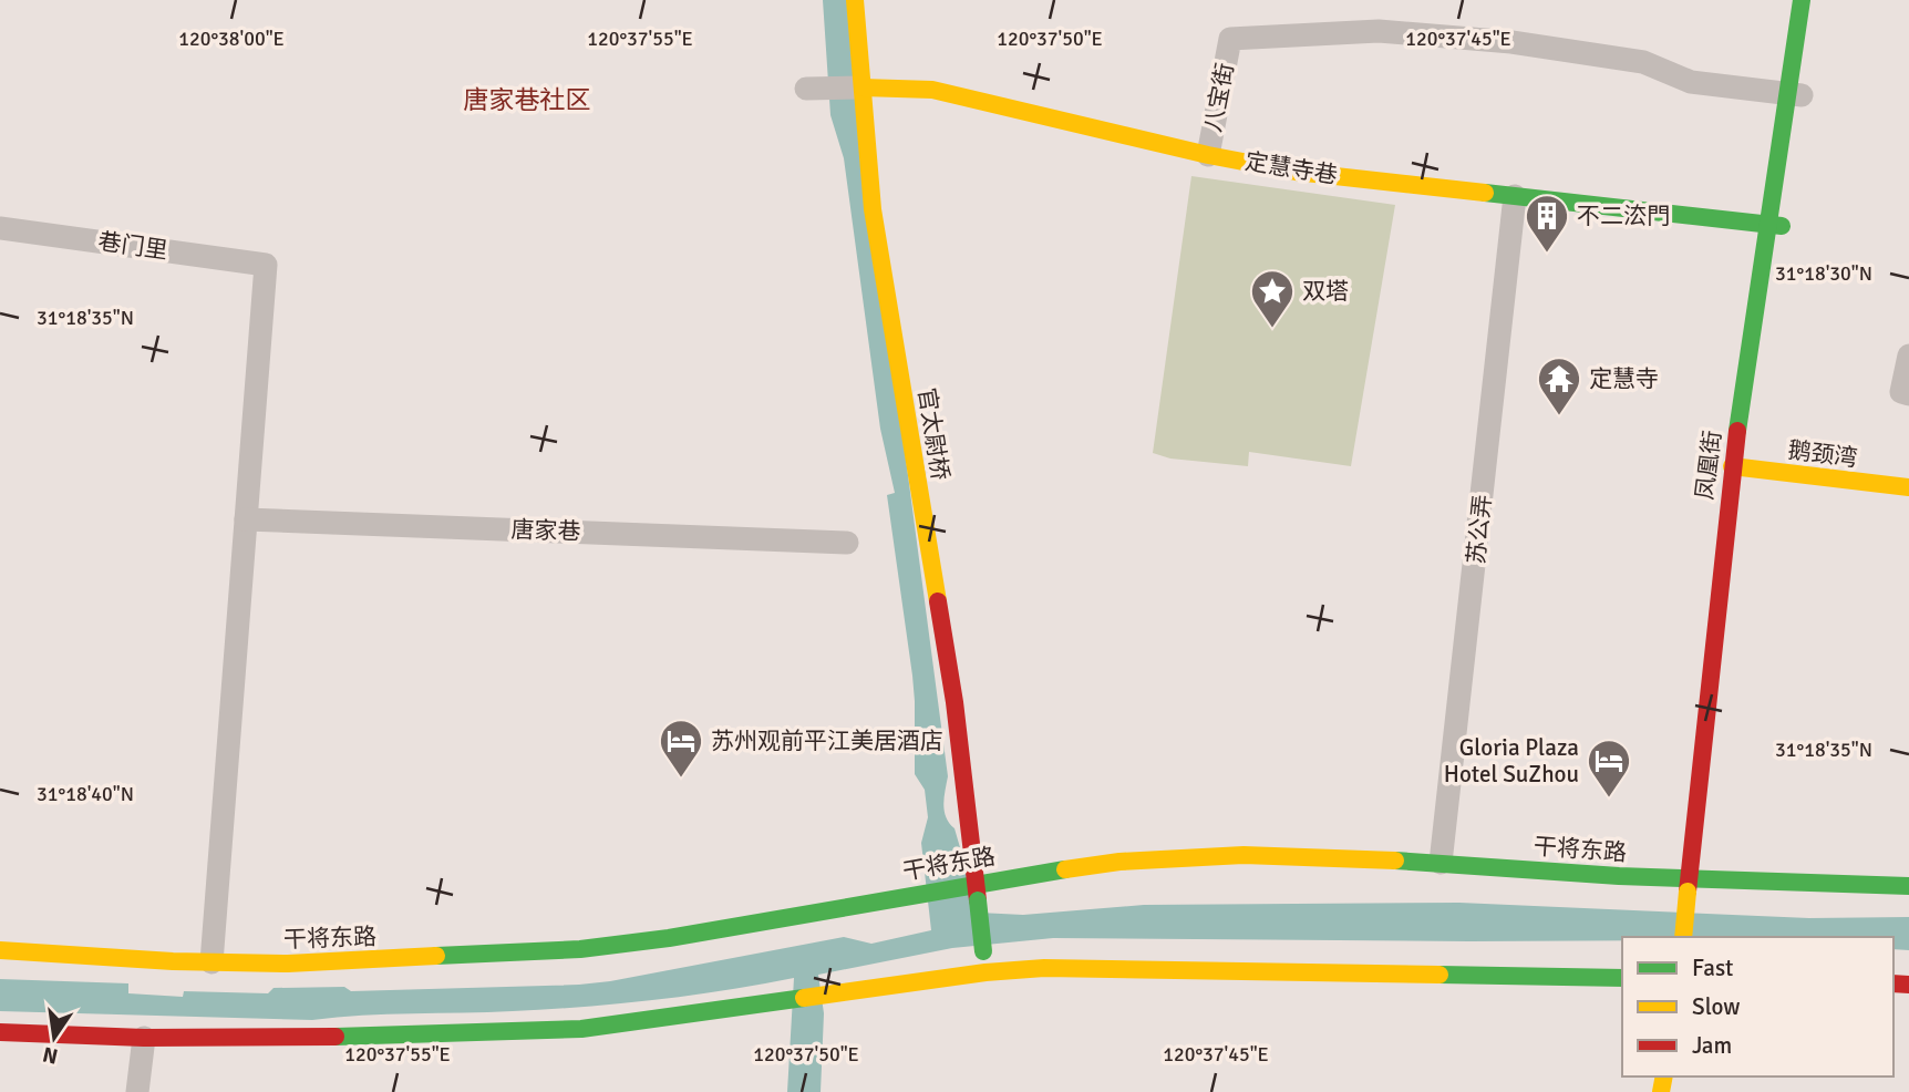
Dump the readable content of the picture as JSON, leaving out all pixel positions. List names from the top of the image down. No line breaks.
{"streets":{"main road":["定慧寺巷","官太尉桥","鹅颈湾","凤凰街","干将东路"],"street":["八宝街","巷门里","苏公弄","唐家巷"]},"crossings":[["八宝街","定慧寺巷"],["八宝街","凤凰街"],["定慧寺巷","官太尉桥"],["定慧寺巷","凤凰街"],["定慧寺巷","苏公弄"],["巷门里","唐家巷"],["官太尉桥","干将东路"],["鹅颈湾","凤凰街"],["凤凰街","干将东路"],["苏公弄","干将东路"]],"districts":["唐家巷社区"],"places":{"building":["不二㳒門"],"place":["双塔"],"temple":["定慧寺"],"hotel":["苏州观前平江美居酒店","Gloria Plaza Hotel SuZhou"]},"legend":["Fast","Slow","Jam"],"north":"bottom","coordinates":["120°38'00\"E","120°37'55\"E","120°37'50\"E","120°37'45\"E","31°18'30\"N","31°18'35\"N","31°18'40\"N"]}
